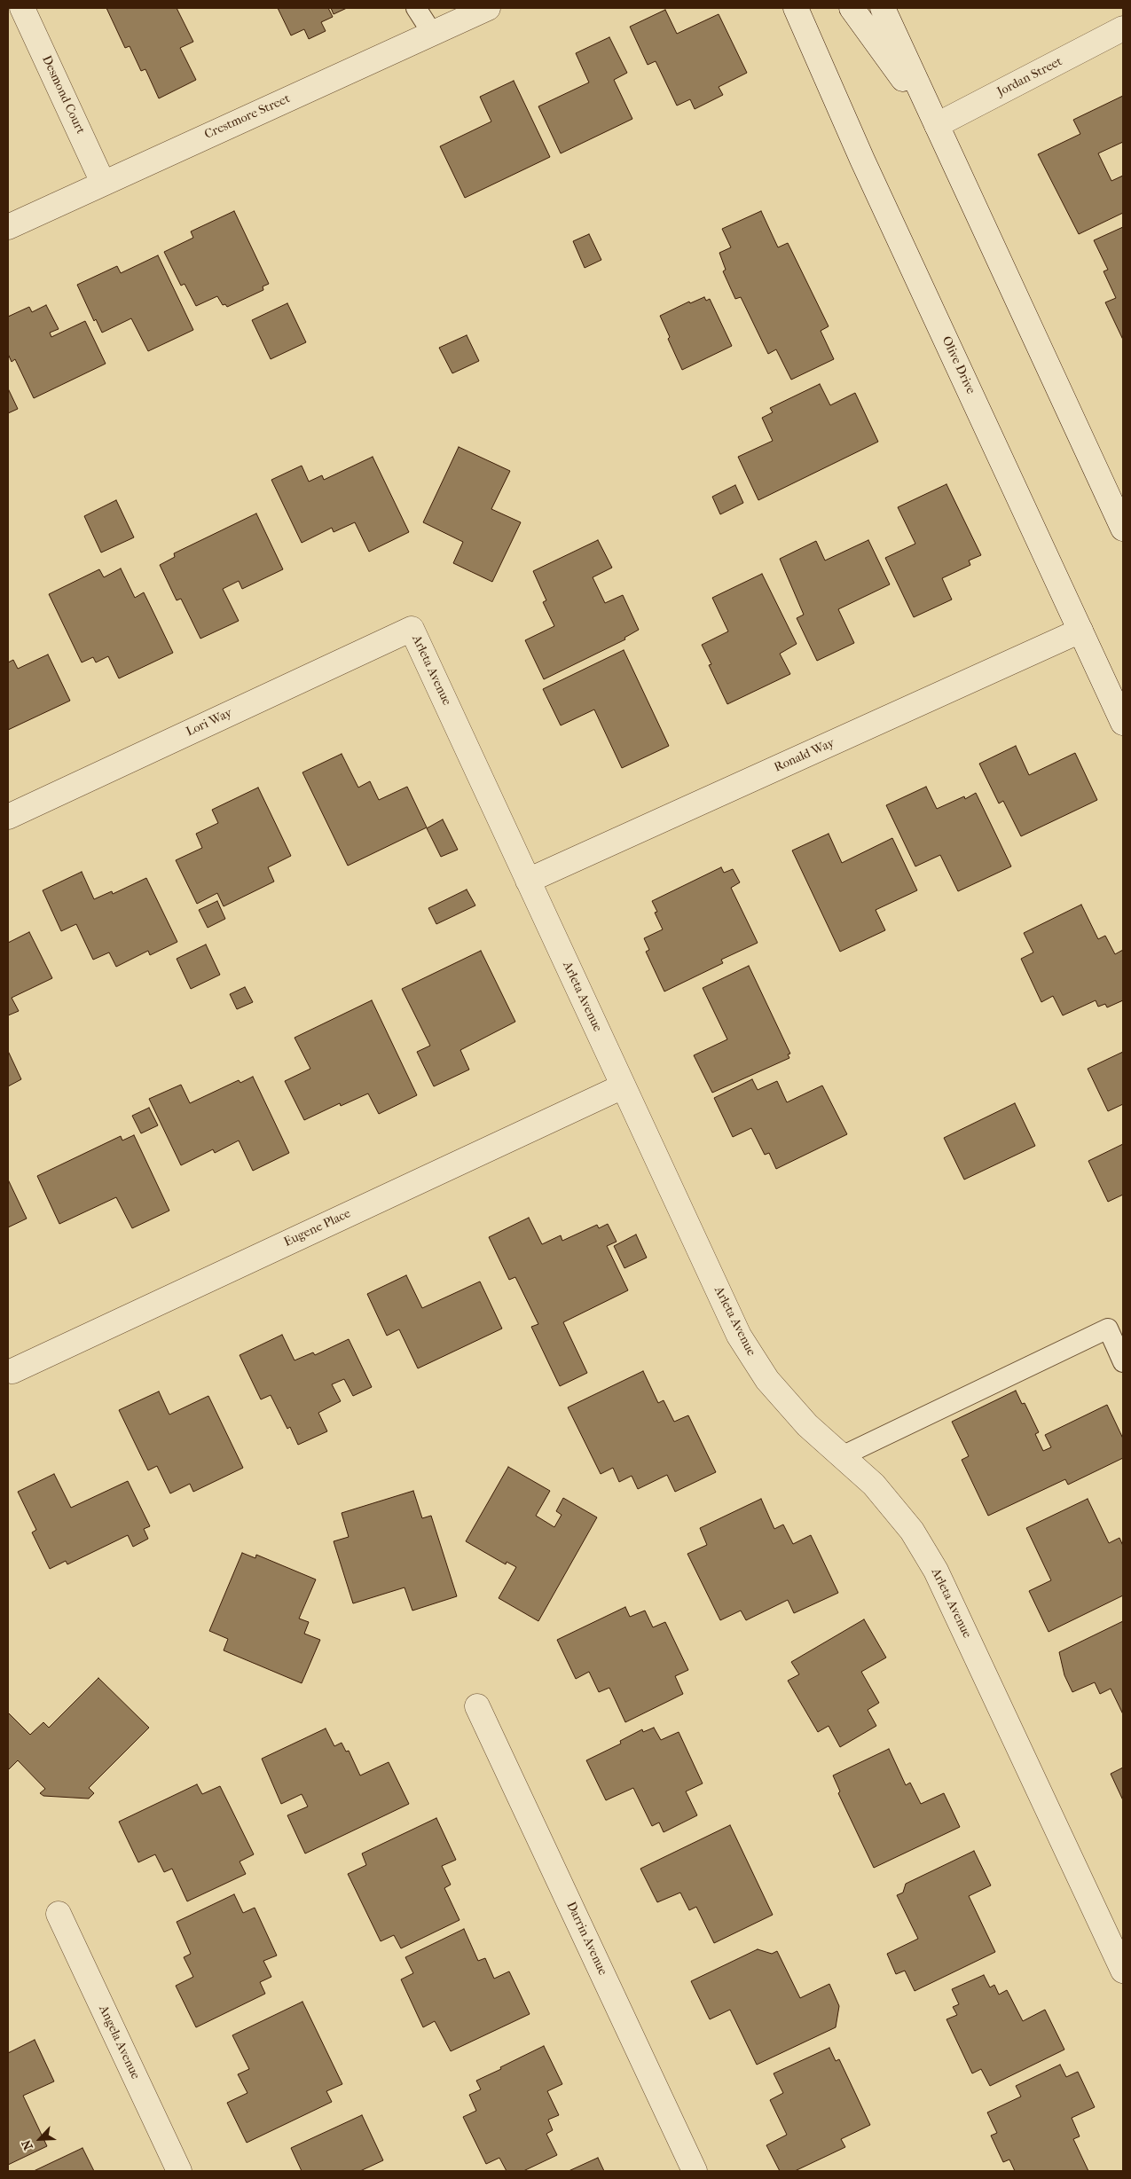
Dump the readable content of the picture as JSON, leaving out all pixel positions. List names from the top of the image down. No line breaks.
{"streets":{"street":["Jordan Street","Desmond Court","Crestmore Street","Olive Drive","Arleta Avenue","Lori Way","Ronald Way","Eugene Place","Darrin Avenue","Angela Avenue"]},"crossings":[["Desmond Court","Crestmore Street"],["Olive Drive","Ronald Way"],["Arleta Avenue","Lori Way"],["Arleta Avenue","Ronald Way"],["Arleta Avenue","Eugene Place"]],"north":"bottom left"}
